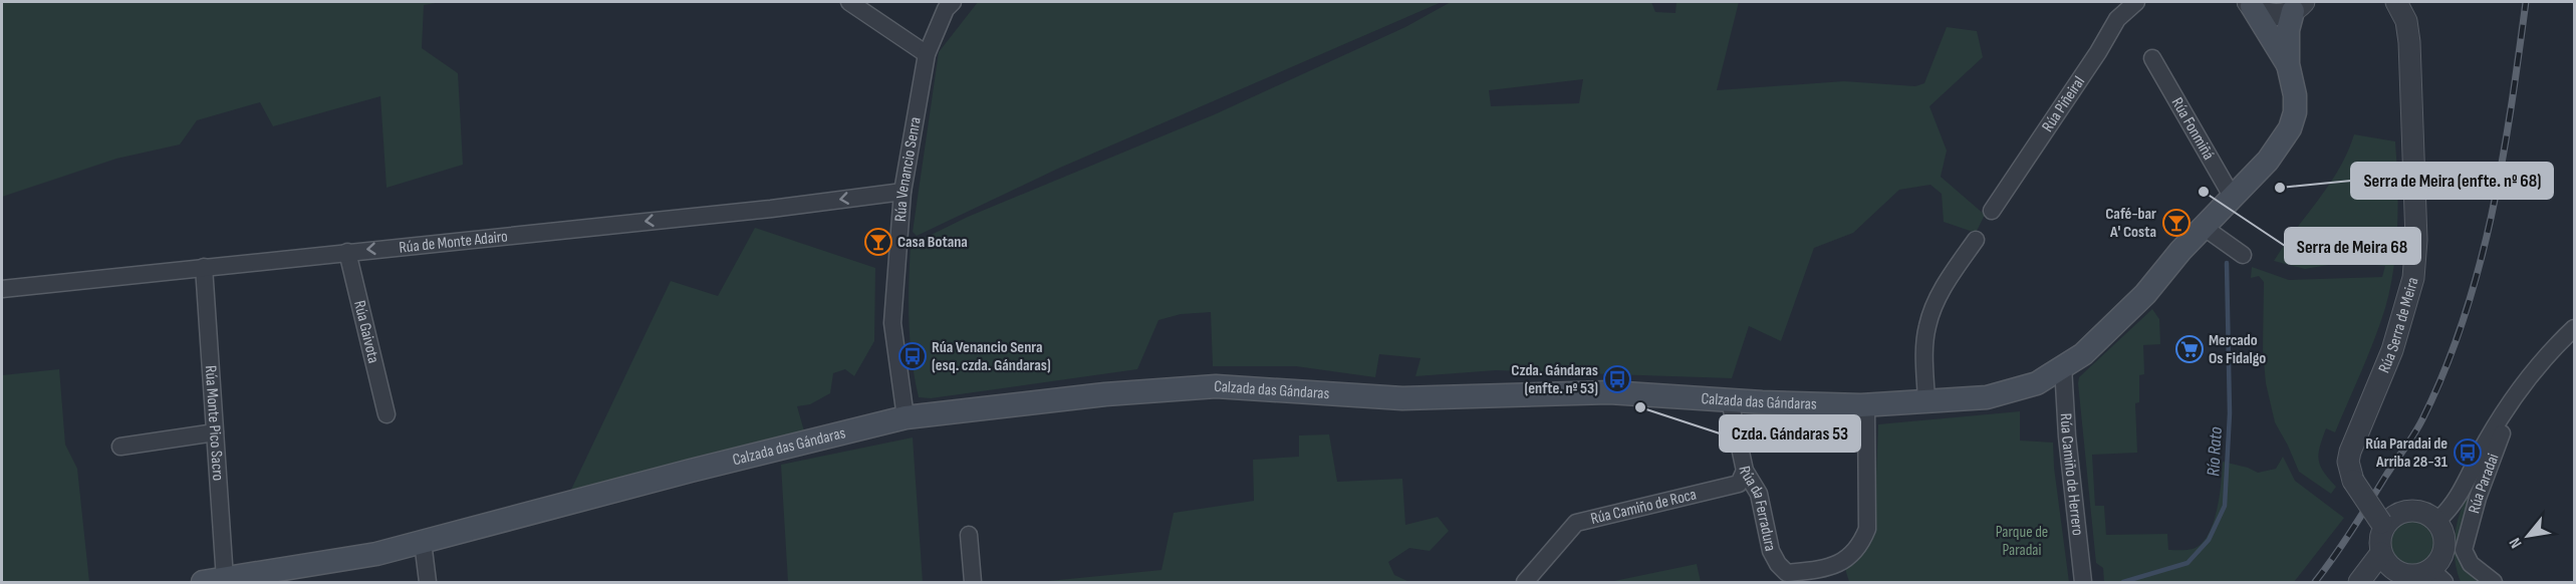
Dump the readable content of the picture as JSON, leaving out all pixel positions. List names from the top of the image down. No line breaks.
{"streets":{"main road":["Calzada das Gándaras"],"street":["Rúa Piñeiral","Rúa Fonmiñá","Rúa Venancio Senra","Rúa de Monte Adairo","Rúa Serra de Meira","Rúa Gaivota","Rúa Monte Pico Sacro","Rúa Camiño de Herrero","Rúa Paradai","Rúa Camiño de Roca","Rúa da Ferradura"]},"crossings":[["Rúa Fonmiñá","Calzada das Gándaras"],["Rúa Venancio Senra","Rúa de Monte Adairo"],["Rúa Venancio Senra","Calzada das Gándaras"],["Rúa de Monte Adairo","Rúa Gaivota"],["Rúa de Monte Adairo","Rúa Monte Pico Sacro"],["Rúa Serra de Meira","Rúa Paradai"],["Calzada das Gándaras","Rúa Monte Pico Sacro"],["Calzada das Gándaras","Rúa Camiño de Herrero"],["Calzada das Gándaras","Rúa da Ferradura"],["Rúa Camiño de Roca","Rúa da Ferradura"]],"one_way":["Rúa de Monte Adairo"],"water":["Río Rato"],"parks":["Parque de Paradai"],"places":{"other":["Serra de Meira (enfte. nº 68)","Serra de Meira 68","Czda. Gándaras 53"],"bar":["Café-bar A' Costa","Casa Botana"],"supermarket":["Mercado Os Fidalgo"],"bus stop":["Rúa Venancio Senra (esq. czda. Gándaras)","Czda. Gándaras (enfte. nº 53)","Rúa Paradai de Arriba 28-31"]},"north":"bottom left"}
